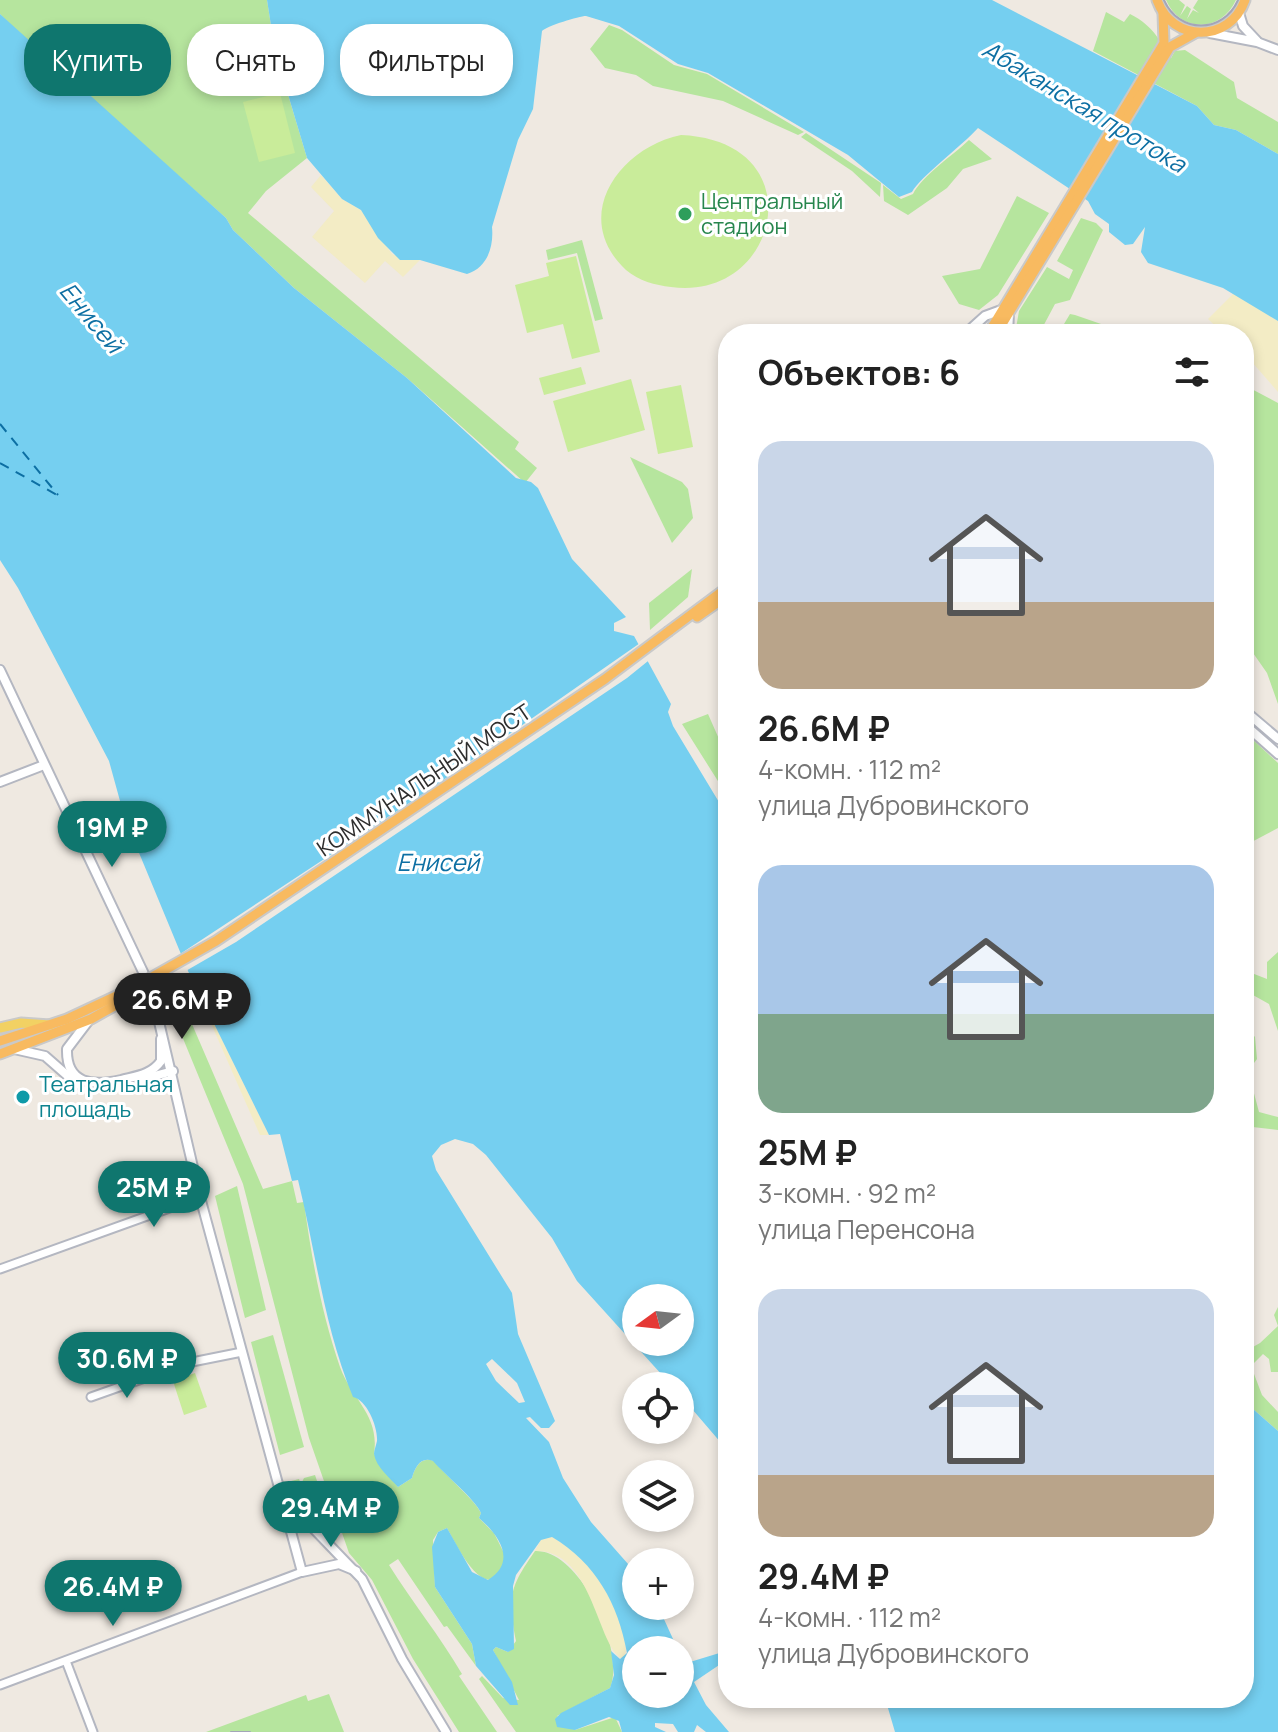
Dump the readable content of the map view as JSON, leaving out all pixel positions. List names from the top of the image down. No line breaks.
{"streets":{"highway":["КОММУНАЛЬНЫЙ МОСТ"]},"water":["Абаканская протока","Енисей"],"places":["Центральный стадион","Театральная площадь"],"north":"left","page":{"chip":["Купить","Снять","Фильтры"],"heading":"Объектов: 6","list":[{"name":"26.6M ₽","note":"4-комн. · 112 m² · улица Дубровинского"},{"name":"25M ₽","note":"3-комн. · 92 m² · улица Перенсона"},{"name":"29.4M ₽","note":"4-комн. · 112 m² · улица Дубровинского"}],"price":["19M ₽","26.6M ₽","25M ₽","30.6M ₽","29.4M ₽","26.4M ₽"],"map_buttons":["+","−"]}}
